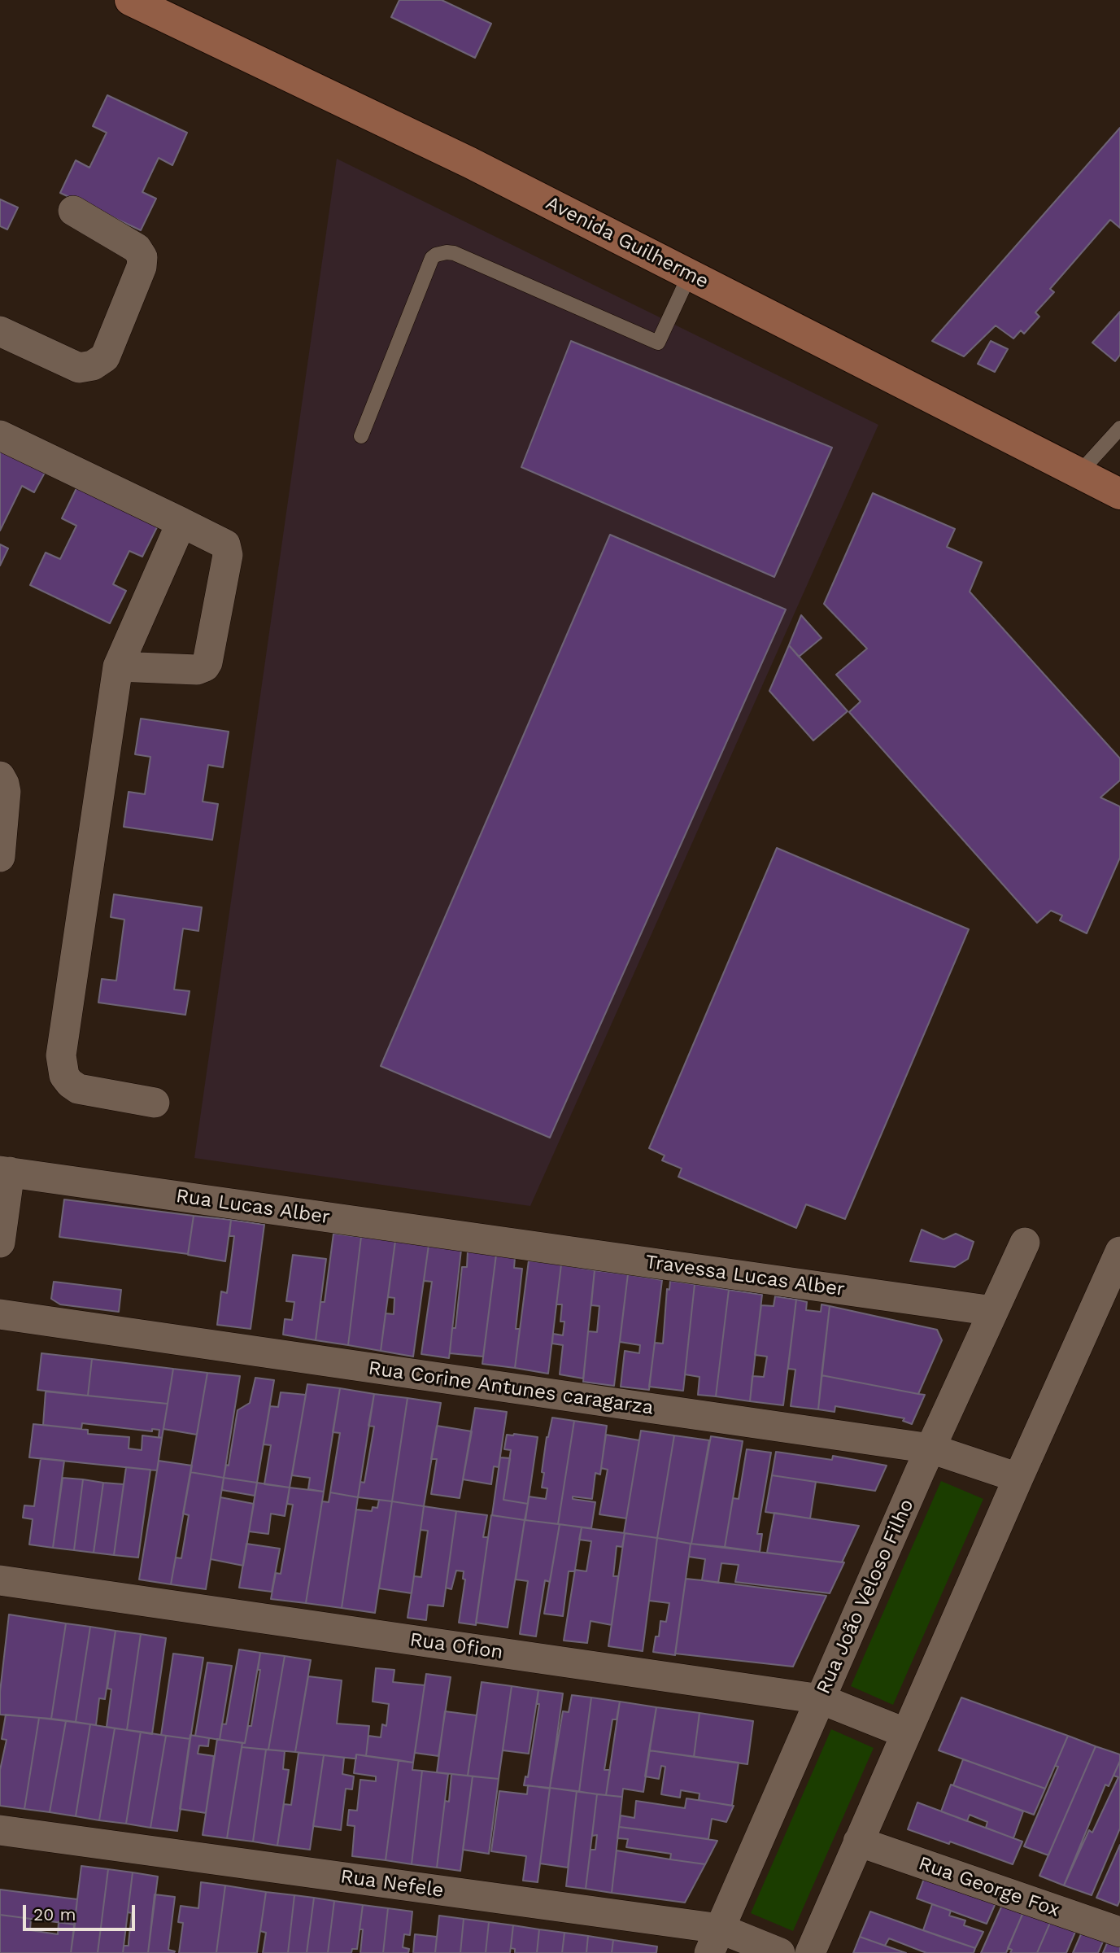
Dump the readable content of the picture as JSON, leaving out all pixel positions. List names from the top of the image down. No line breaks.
{"streets":{"street":["Avenida Guilherme","Rua Lucas Alber","Travessa Lucas Alber","Rua Corine Antunes caragarza","Rua João Veloso Filho","Rua Ofion","Rua Nefele","Rua George Fox"]},"crossings":[["Rua Lucas Alber","Travessa Lucas Alber"],["Travessa Lucas Alber","Rua João Veloso Filho"],["Rua Corine Antunes caragarza","Rua João Veloso Filho"],["Rua João Veloso Filho","Rua Ofion"],["Rua João Veloso Filho","Rua Nefele"]],"scale_bar":"20 m"}
